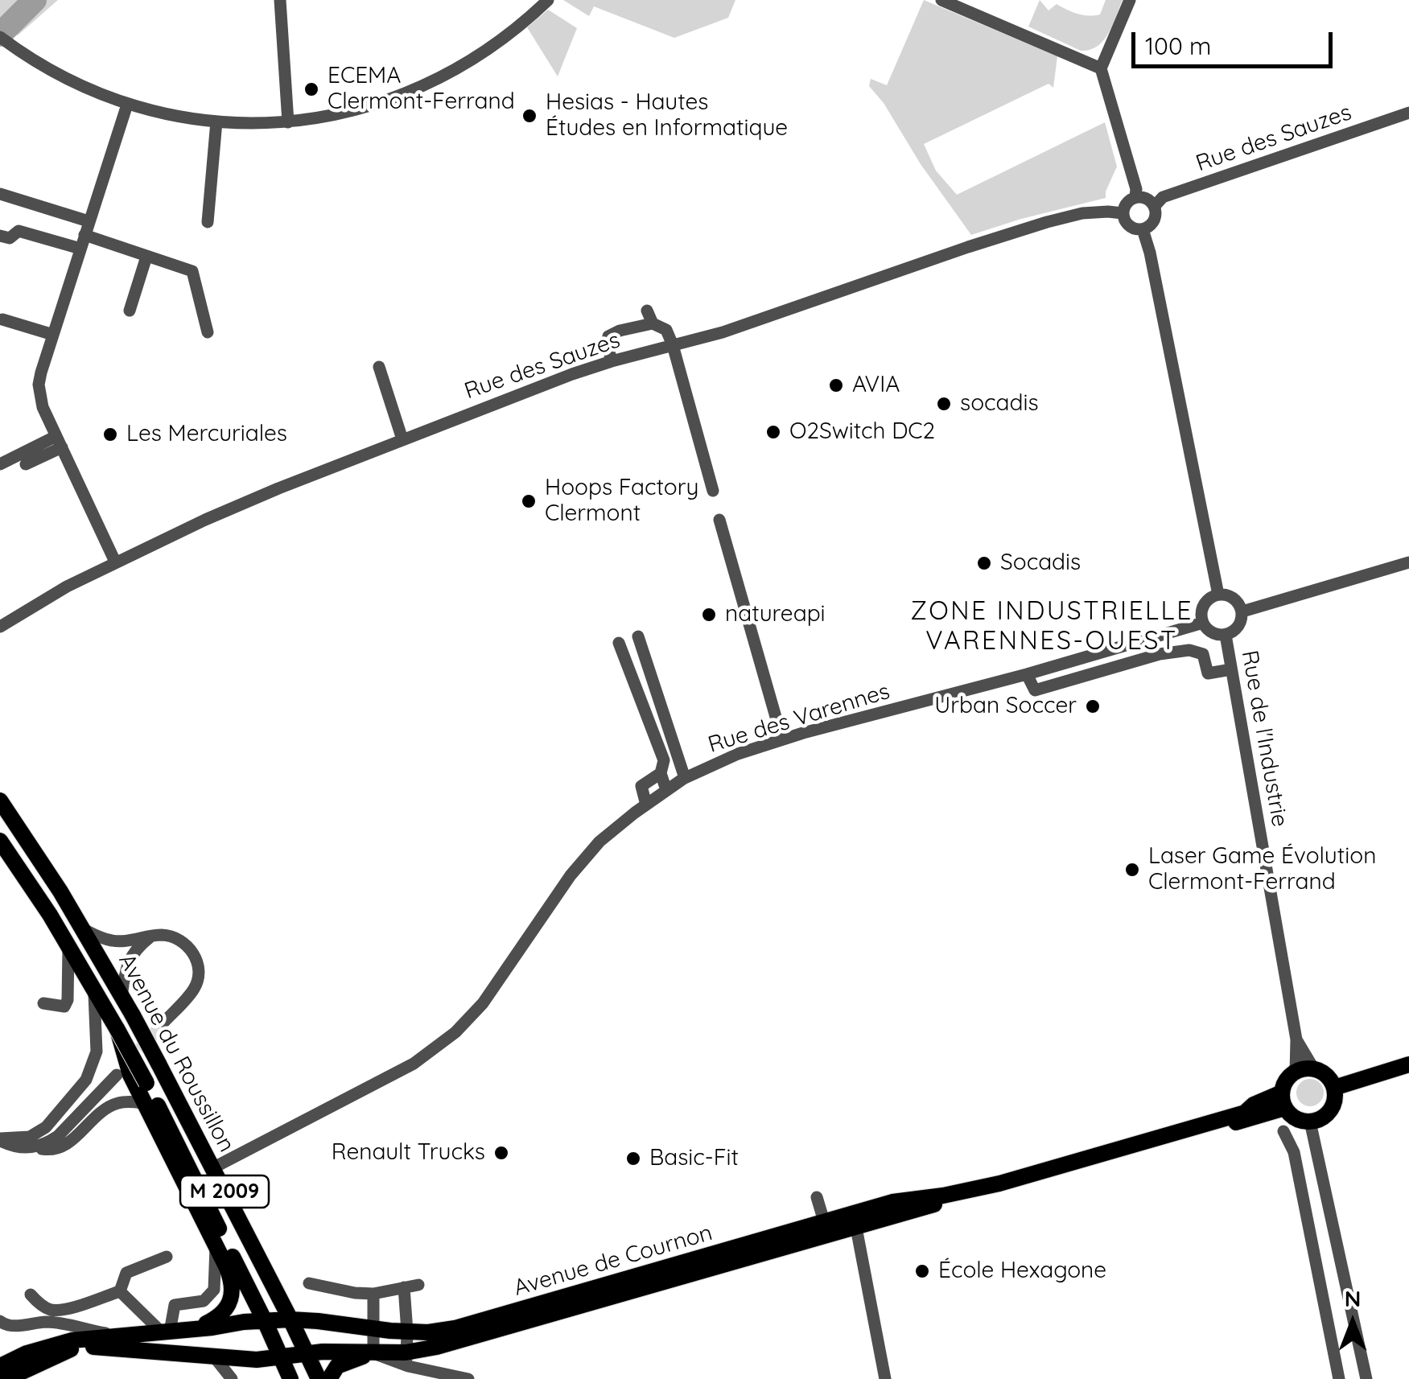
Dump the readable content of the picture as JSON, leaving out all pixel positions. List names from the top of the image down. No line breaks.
{"streets":{"main road":["Avenue du Roussillon","M 2009","Avenue de Cournon"],"street":["Rue des Sauzes","Rue des Varennes","Rue de l'Industrie"]},"crossings":[["Rue des Varennes","Rue de l'Industrie"],["Rue des Varennes","Avenue du Roussillon"],["Rue de l'Industrie","Avenue de Cournon"],["Avenue du Roussillon","Avenue de Cournon"]],"districts":["ZONE INDUSTRIELLE VARENNES-OUEST"],"places":["ECEMA Clermont-Ferrand","Hesias - Hautes Études en Informatique","AVIA","socadis","O2Switch DC2","Les Mercuriales","Hoops Factory Clermont","Socadis","natureapi","Urban Soccer","Laser Game Évolution Clermont-Ferrand","Renault Trucks","Basic-Fit","École Hexagone"],"scale_bar":"100 m","north":"top"}
